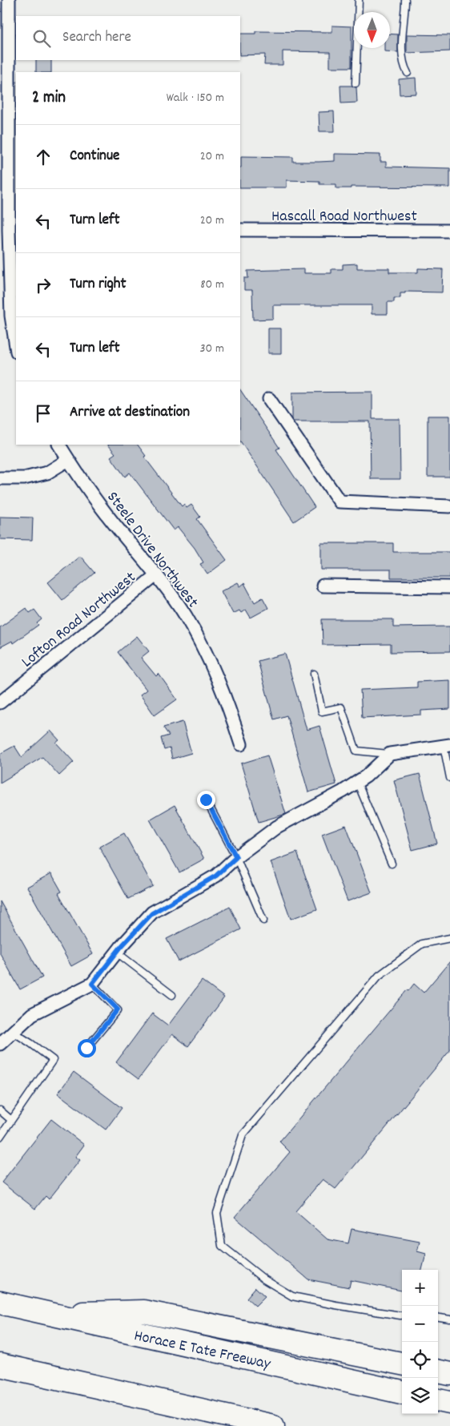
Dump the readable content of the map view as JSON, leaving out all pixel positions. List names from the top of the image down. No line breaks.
{"streets":{"highway":["Horace E Tate Freeway"],"street":["Hascall Road Northwest","Steele Drive Northwest","Lofton Road Northwest"]},"crossings":[["Steele Drive Northwest","Lofton Road Northwest"]],"north":"bottom","page":{"search":"Search here","heading":["2 min","Walk · 150 m"],"list":[["Continue","20 m"],["Turn left","20 m"],["Turn right","80 m"],["Turn left","30 m"],"Arrive at destination"],"map_buttons":["+","−"]}}
